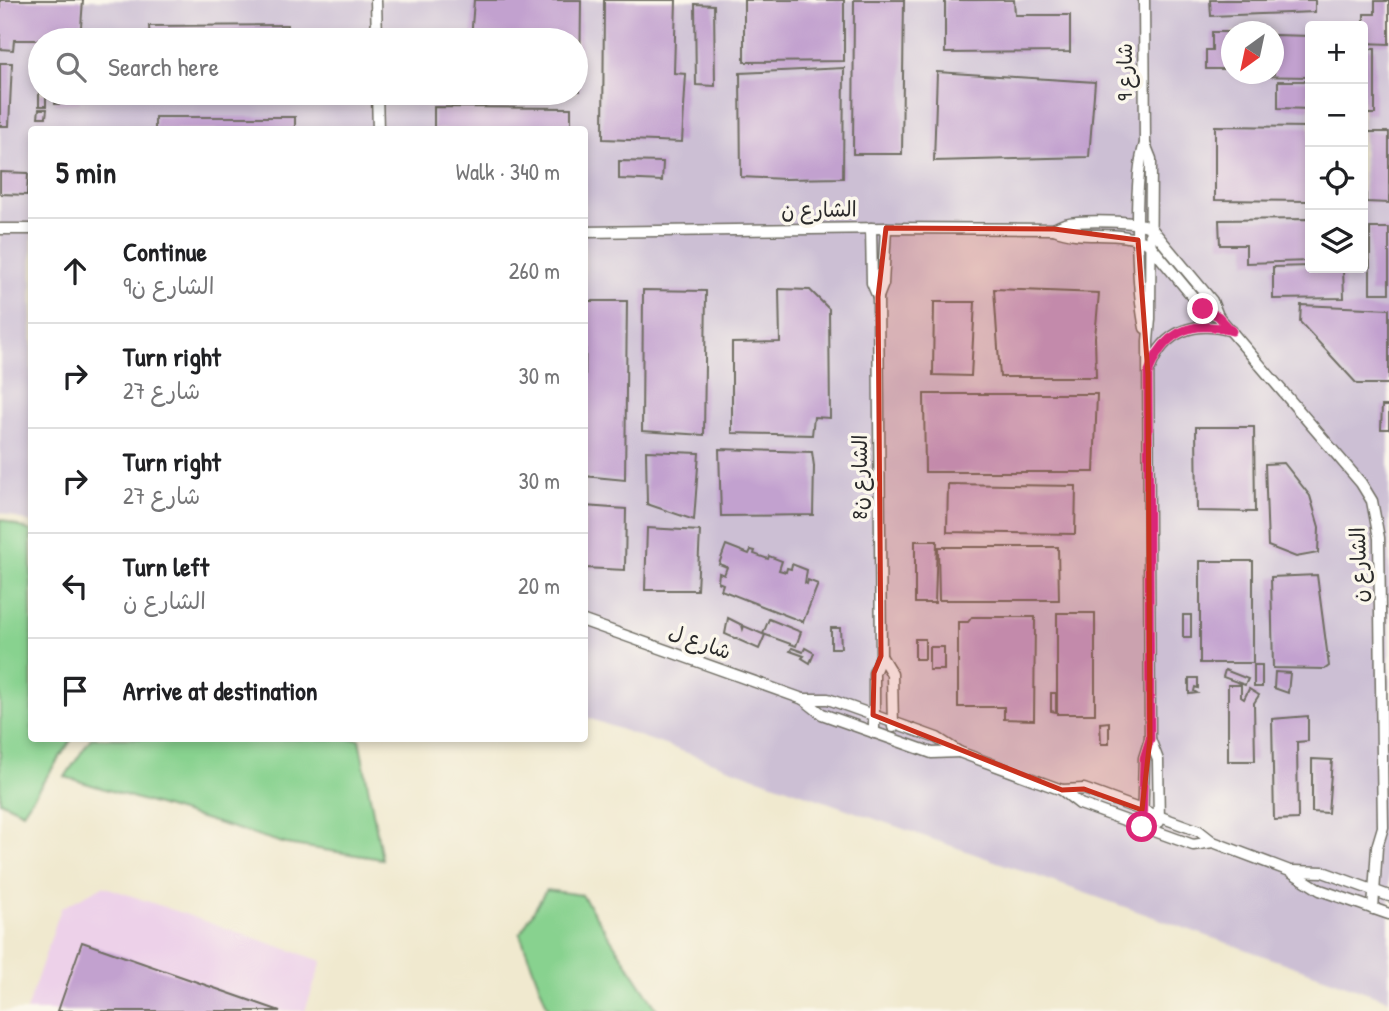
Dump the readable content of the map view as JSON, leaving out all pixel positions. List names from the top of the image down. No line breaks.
{"streets":{"street":["شارع 9","الشارع ن","الشارع ن8","شارع ل"]},"crossings":[["شارع 9","الشارع ن"],["الشارع ن","الشارع ن8"],["الشارع ن","شارع ل"],["الشارع ن8","شارع ل"]],"north":"bottom left","page":{"map_buttons":["+","−"],"search":"Search here","heading":["5 min","Walk · 340 m"],"list":[["Continue","الشارع ن9","260 m"],["Turn right","شارع 27","30 m"],["Turn right","شارع 27","30 m"],["Turn left","الشارع ن","20 m"],"Arrive at destination"]}}
